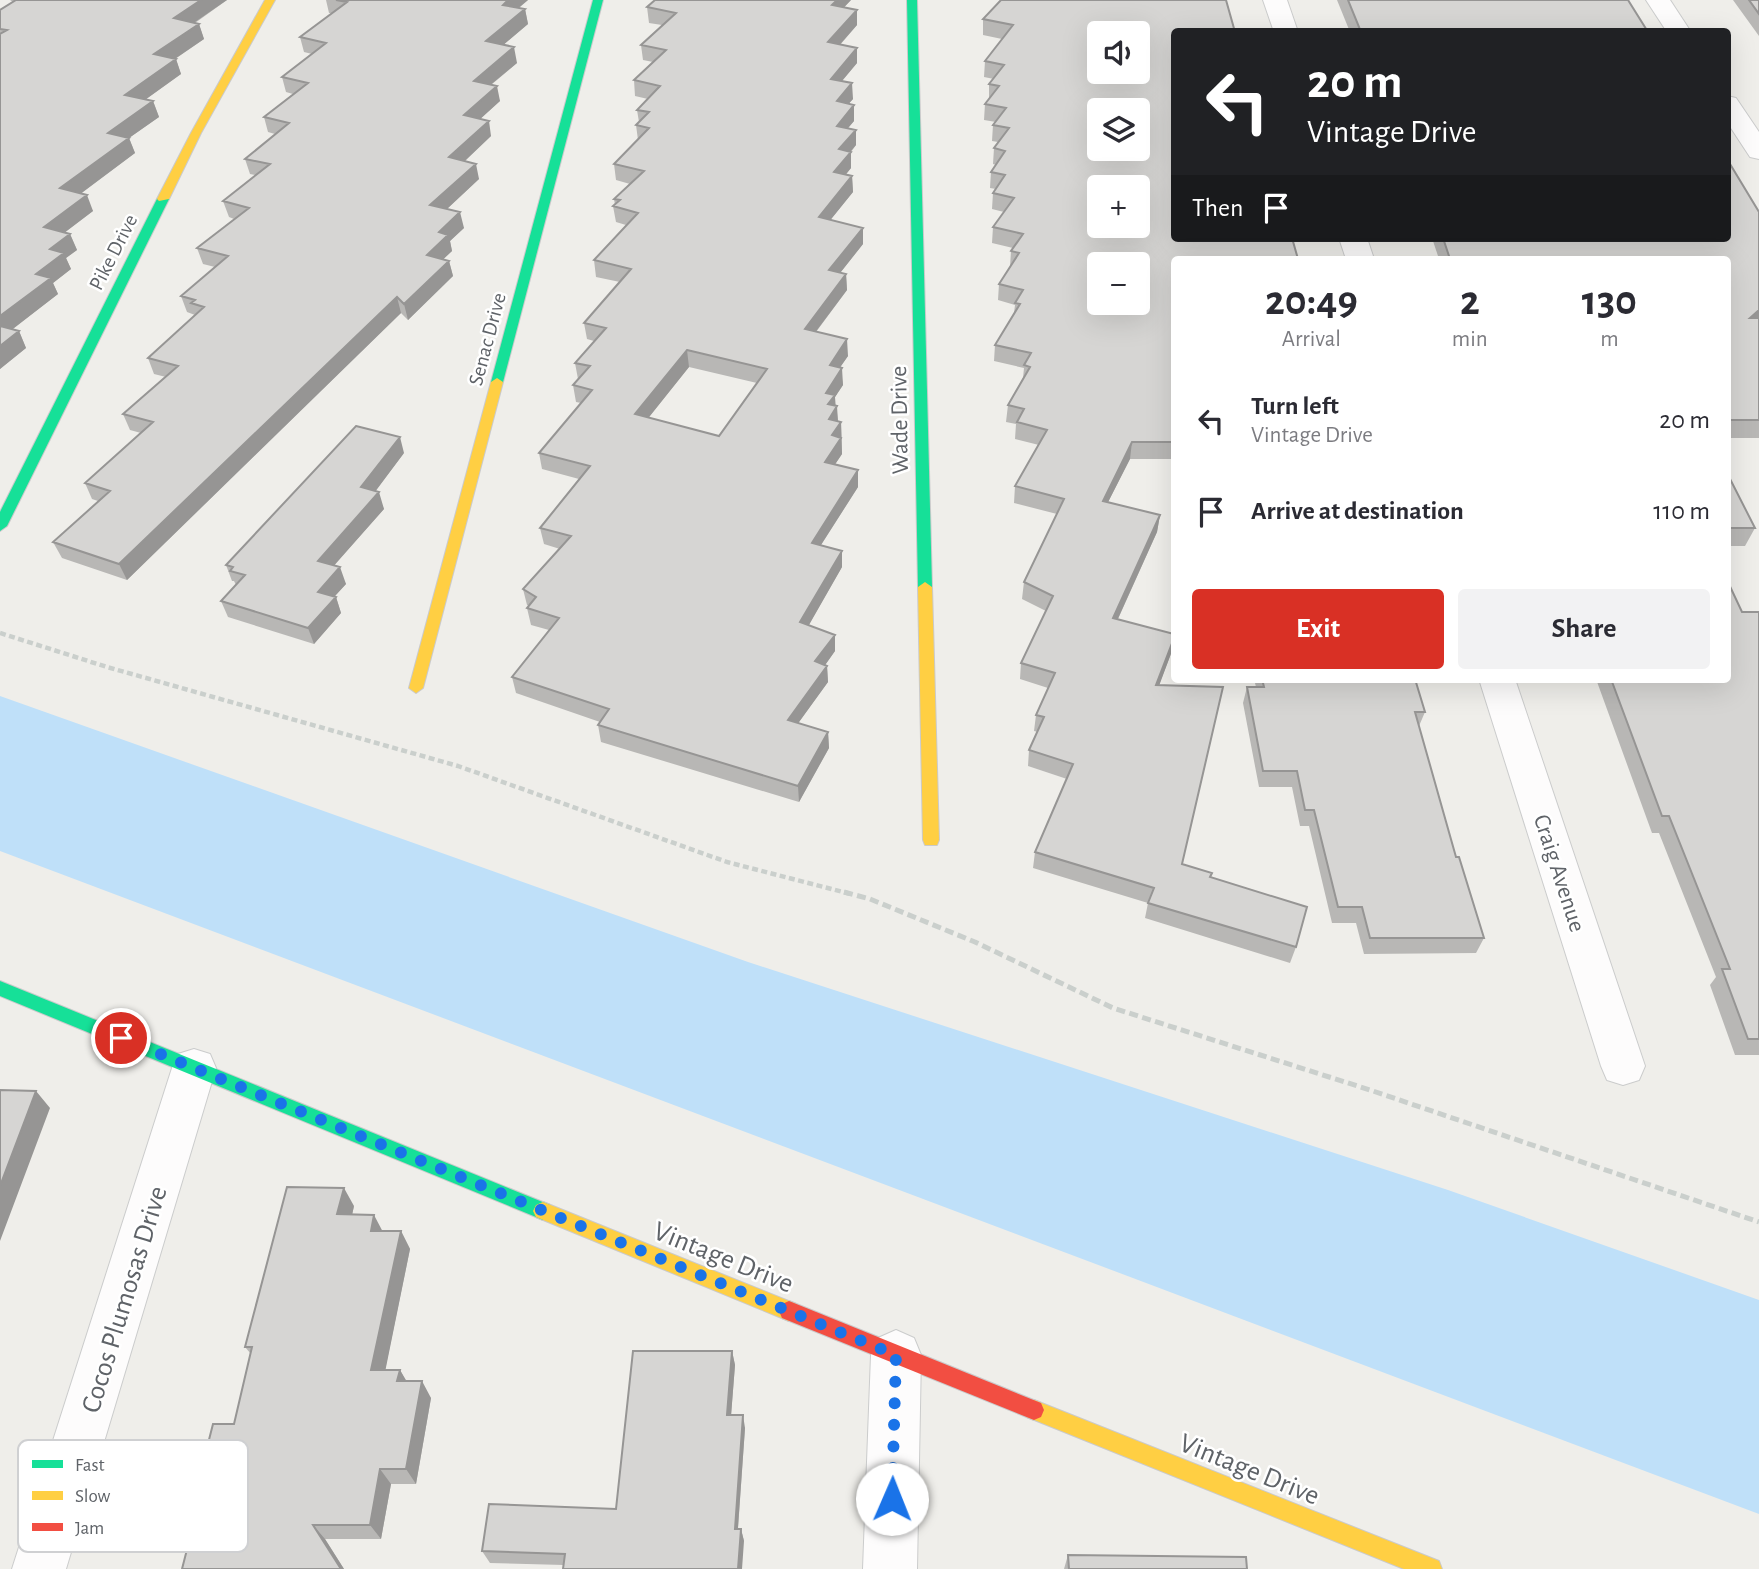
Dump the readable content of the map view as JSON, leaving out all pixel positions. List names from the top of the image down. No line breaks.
{"streets":{"street":["Pike Drive","Senac Drive","Wade Drive","Craig Avenue","Vintage Drive","Cocos Plumosas Drive"]},"crossings":[["Vintage Drive","Cocos Plumosas Drive"]],"legend":["Fast","Slow","Jam"],"page":{"map_buttons":["+","−"],"turn":["20 m","Vintage Drive"],"then":"Then","eta":["20:49","Arrival","2","min","130","m"],"list":[{"name":"Turn left","note":"Vintage Drive","value":"20 m"},{"name":"Arrive at destination","value":"110 m"}],"buttons":["Exit","Share"]}}
